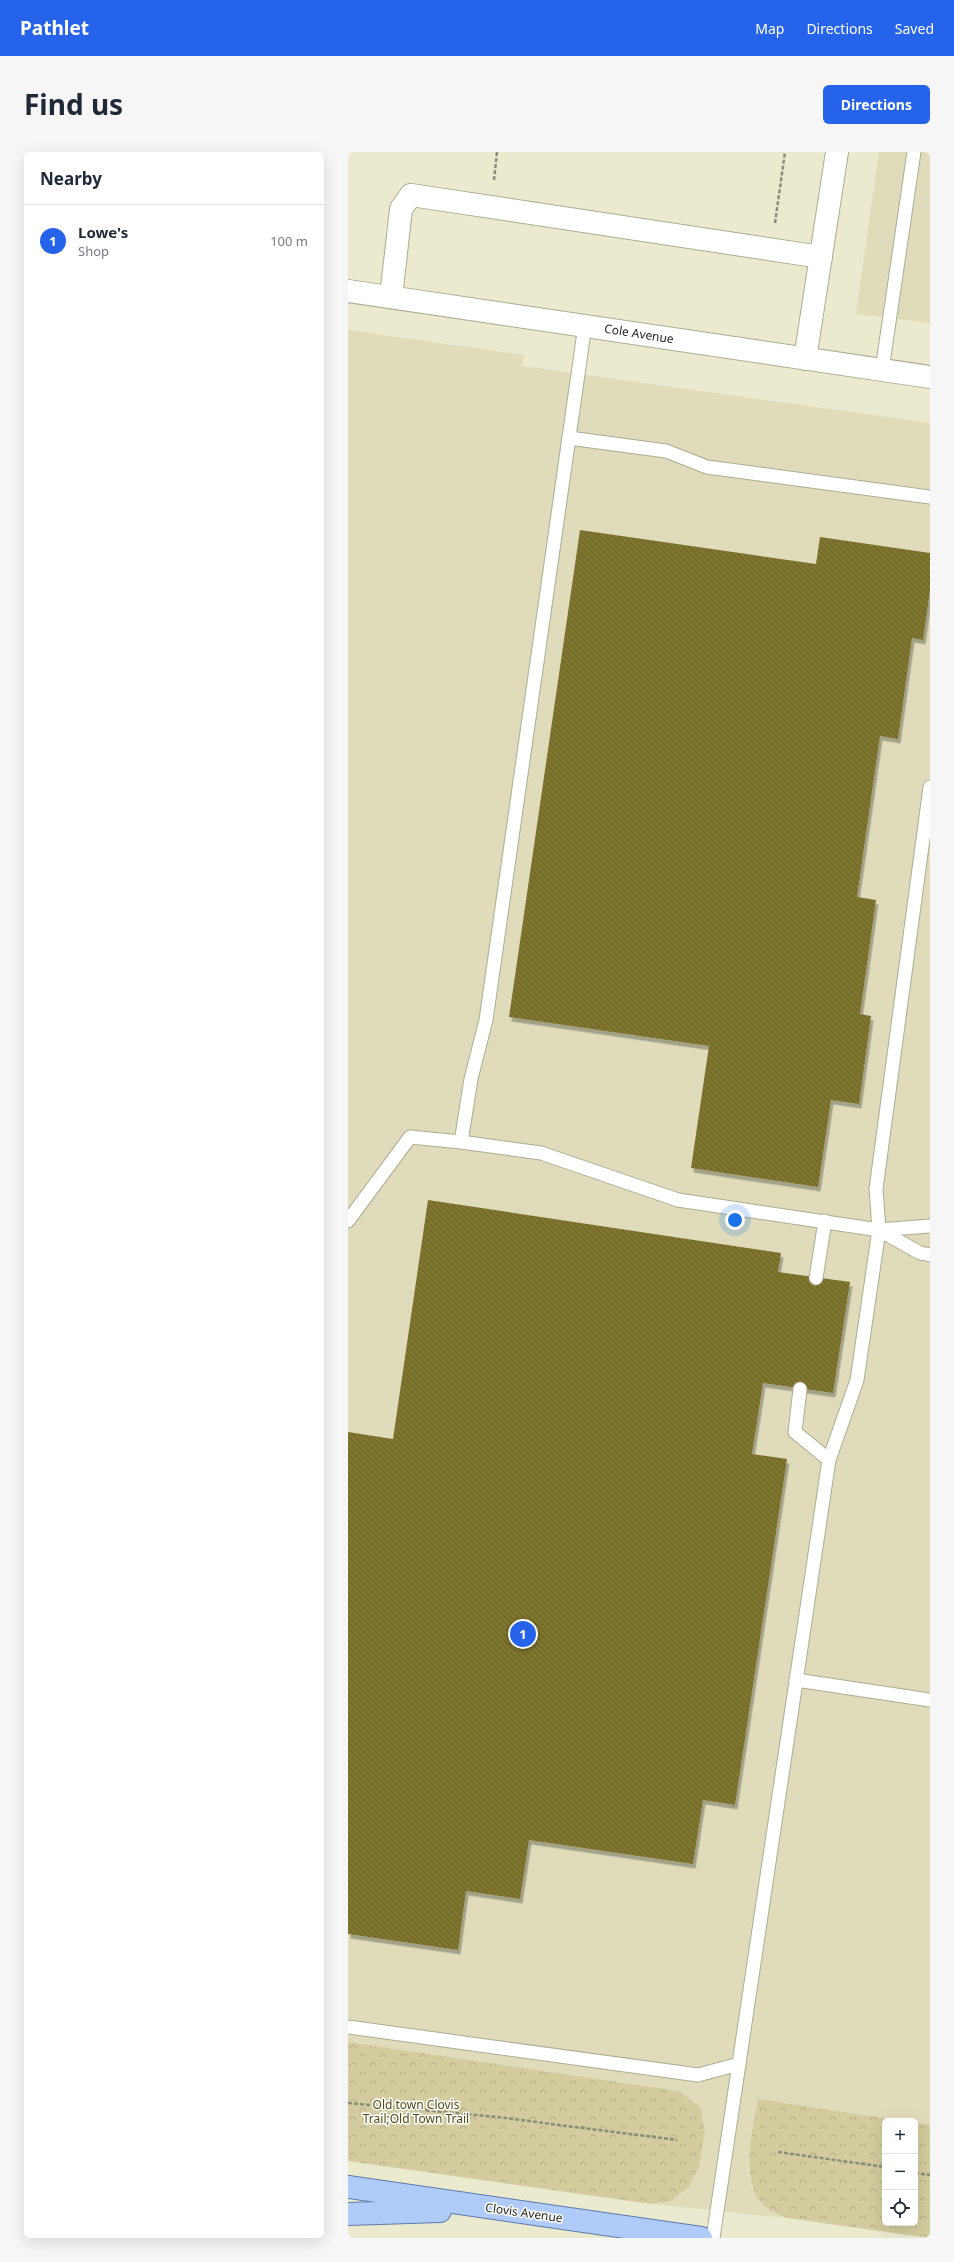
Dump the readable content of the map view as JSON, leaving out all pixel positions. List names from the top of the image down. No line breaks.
{"streets":{"main road":["Clovis Avenue"],"street":["Cole Avenue"]},"parks":["Old town Clovis Trail;Old Town Trail"],"page":{"header":"Pathlet","nav":["Map","Directions","Saved"],"title":"Find us","buttons":"Directions","heading":"Nearby","list":[{"mark":"1","name":"Lowe's","note":"Shop","value":"100 m"}],"pins":"1","map_buttons":["+","−"]}}
